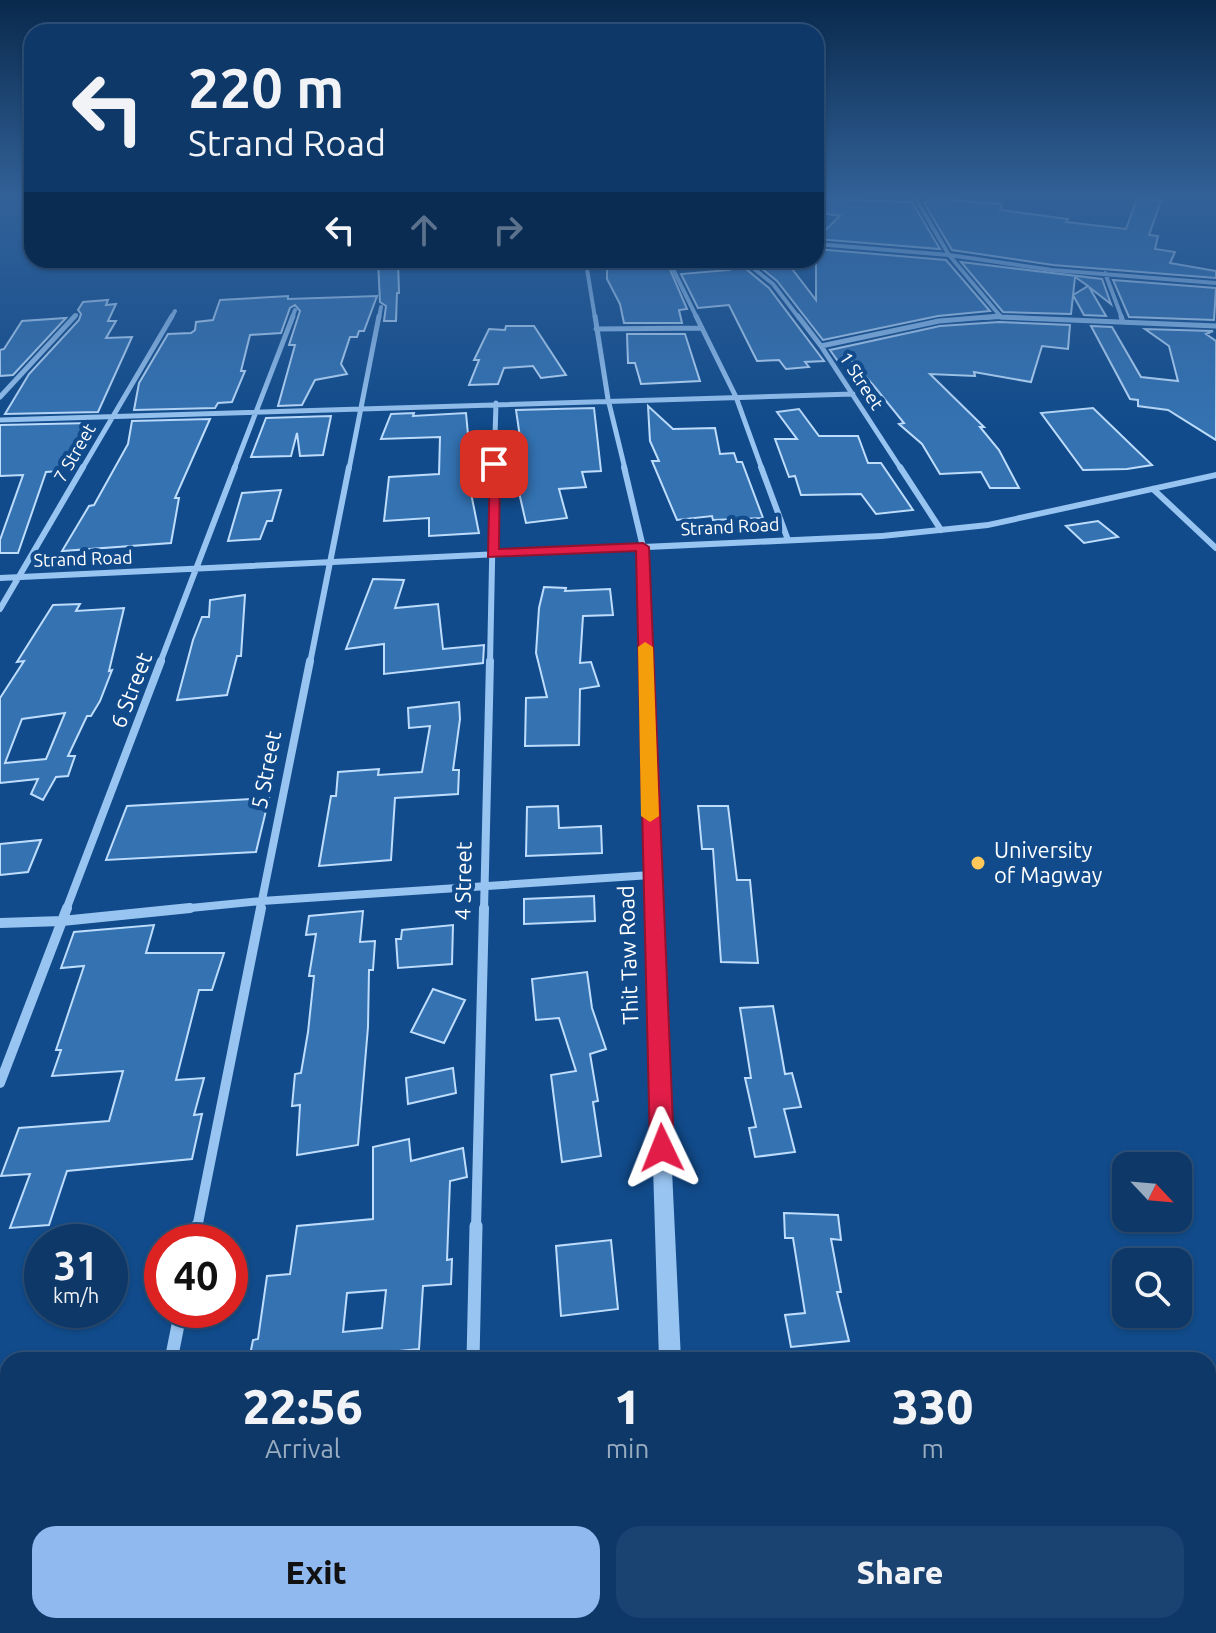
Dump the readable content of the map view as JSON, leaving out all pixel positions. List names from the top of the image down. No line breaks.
{"streets":{"street":["1 Street","7 Street","Strand Road","6 Street","5 Street","4 Street","Thit Taw Road"]},"crossings":[["1 Street","Strand Road"],["7 Street","Strand Road"],["Strand Road","6 Street"],["Strand Road","5 Street"],["Strand Road","4 Street"],["Strand Road","Thit Taw Road"]],"places":["University of Magway"],"north":"bottom right","page":{"turn":["220 m","Strand Road"],"speed":"31 km/h","limit":"40","eta":["22:56","Arrival","1","min","330","m"],"buttons":["Exit","Share"]}}
